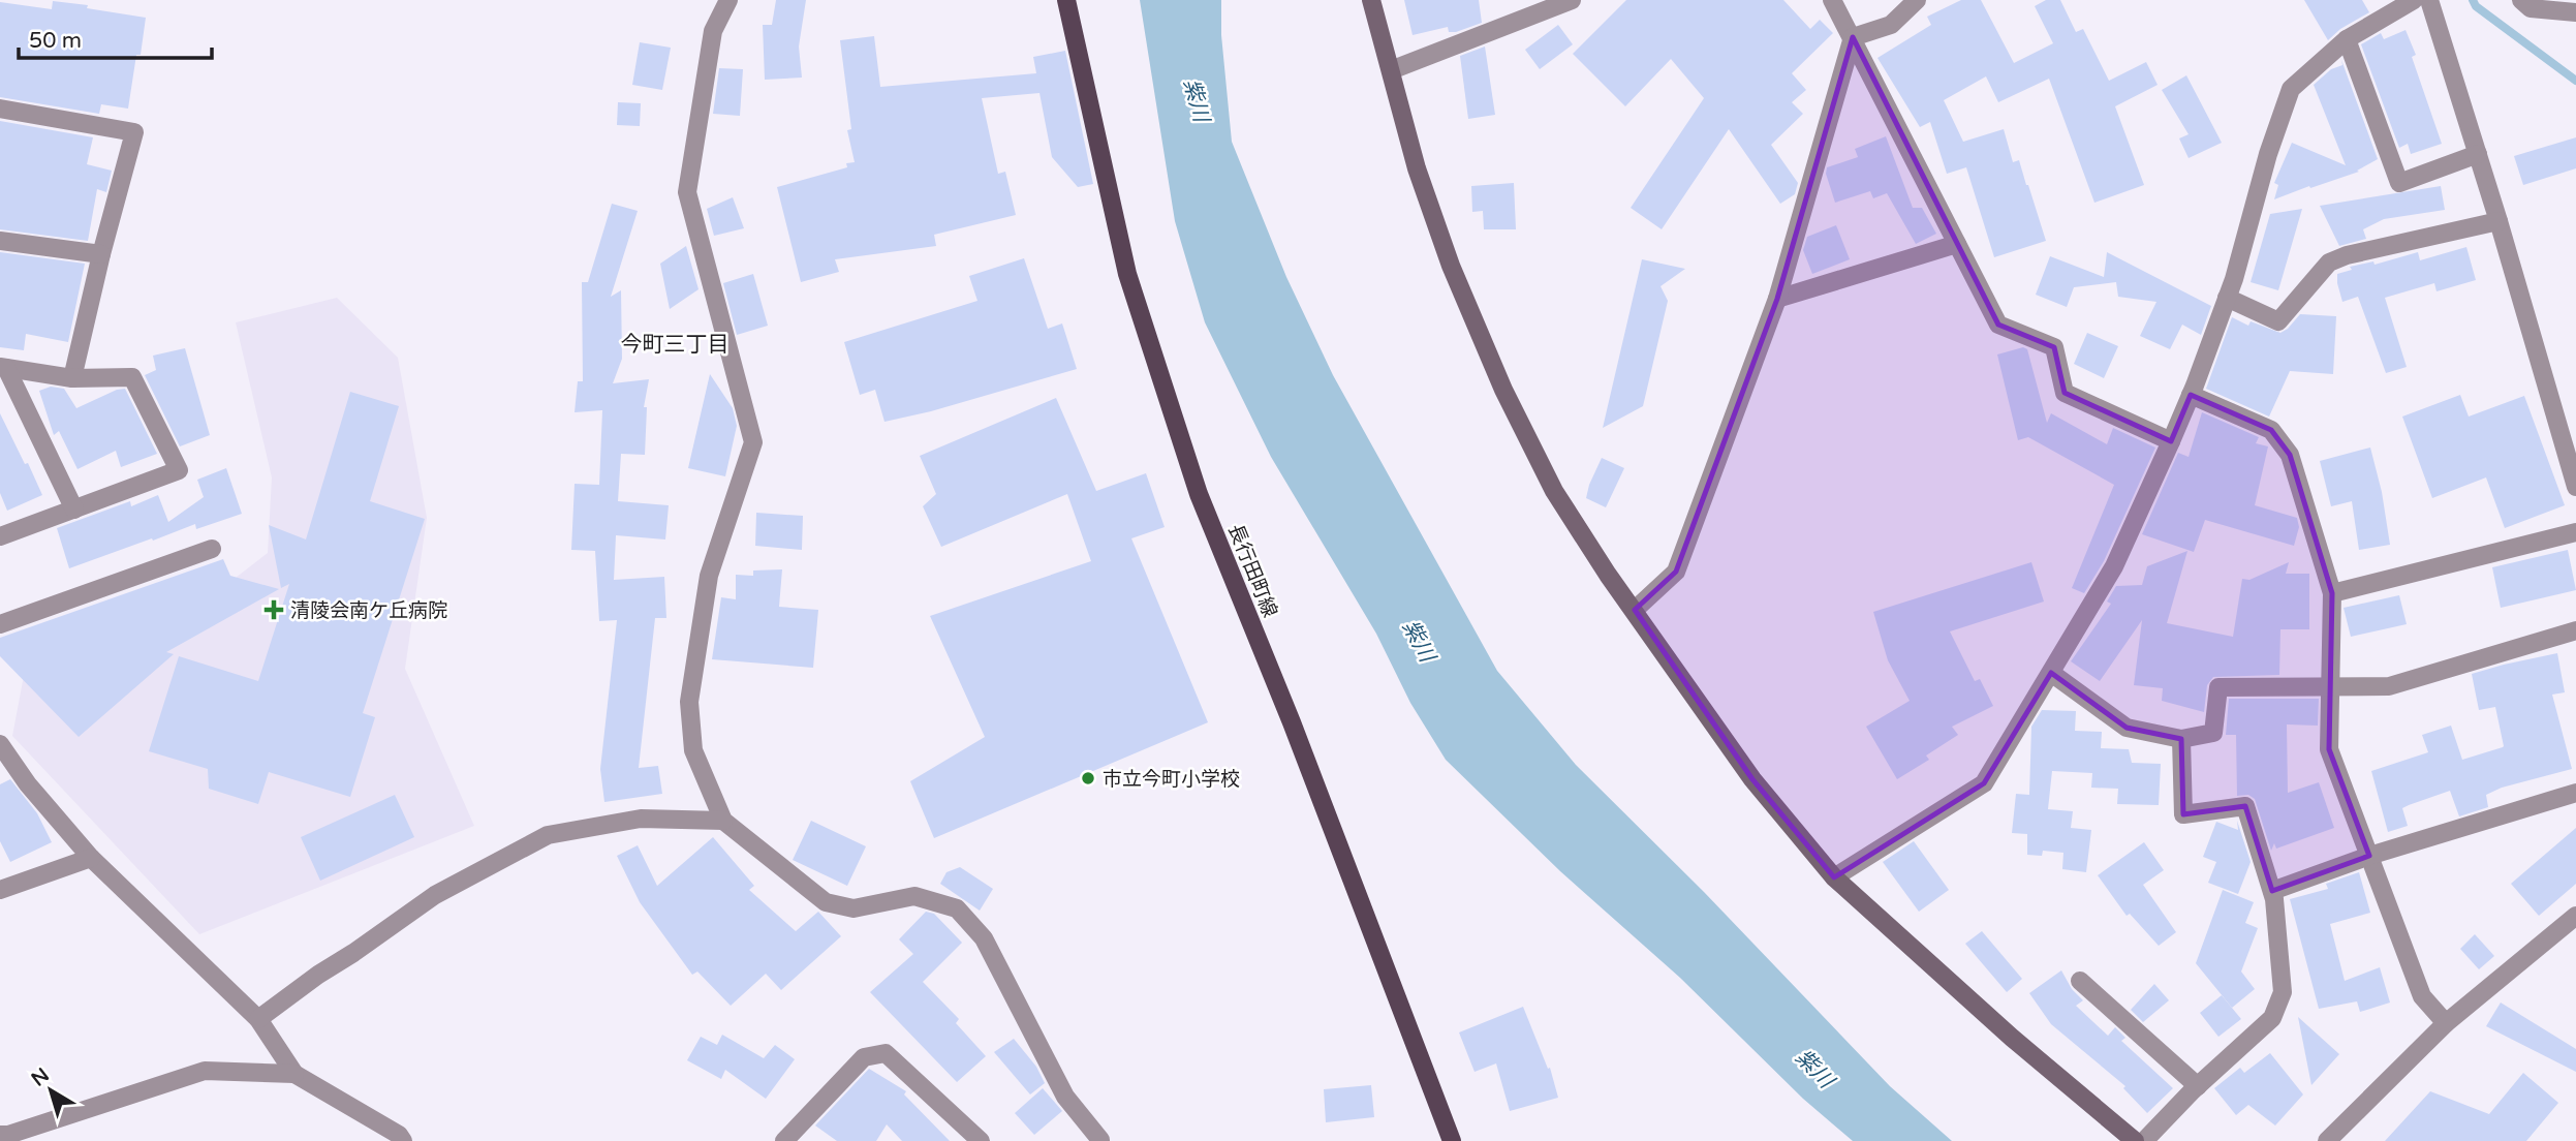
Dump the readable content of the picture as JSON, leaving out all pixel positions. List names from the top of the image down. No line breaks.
{"streets":{"main road":["長行田町線"]},"districts":["今町三丁目"],"water":["紫川"],"places":{"health":["清陵会南ケ丘病院"],"other":["市立今町小学校"]},"scale_bar":"50 m","north":"top left"}
